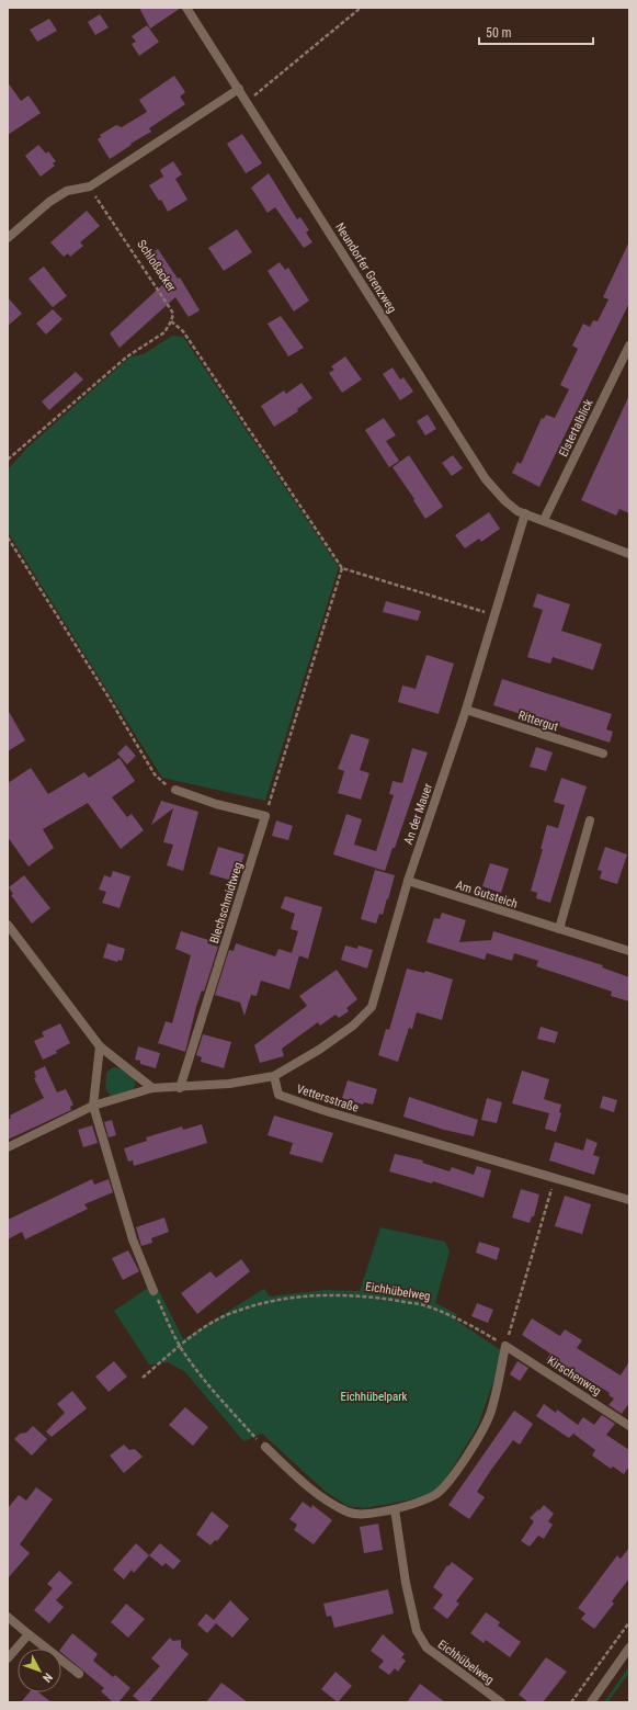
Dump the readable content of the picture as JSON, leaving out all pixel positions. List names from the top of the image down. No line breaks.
{"streets":{"street":["Neundorfer Grenzweg","Elstertalblick","Rittergut","An der Mauer","Am Gutsteich","Blechschmidtweg","Vettersstraße","Eichhübelweg","Kirschenweg"],"path":["Schloßacker"]},"crossings":[["Neundorfer Grenzweg","Elstertalblick"],["Neundorfer Grenzweg","An der Mauer"],["Rittergut","An der Mauer"],["An der Mauer","Am Gutsteich"],["An der Mauer","Vettersstraße"],["Eichhübelweg","Kirschenweg"]],"parks":["Eichhübelpark"],"scale_bar":"50 m","north":"bottom right"}
